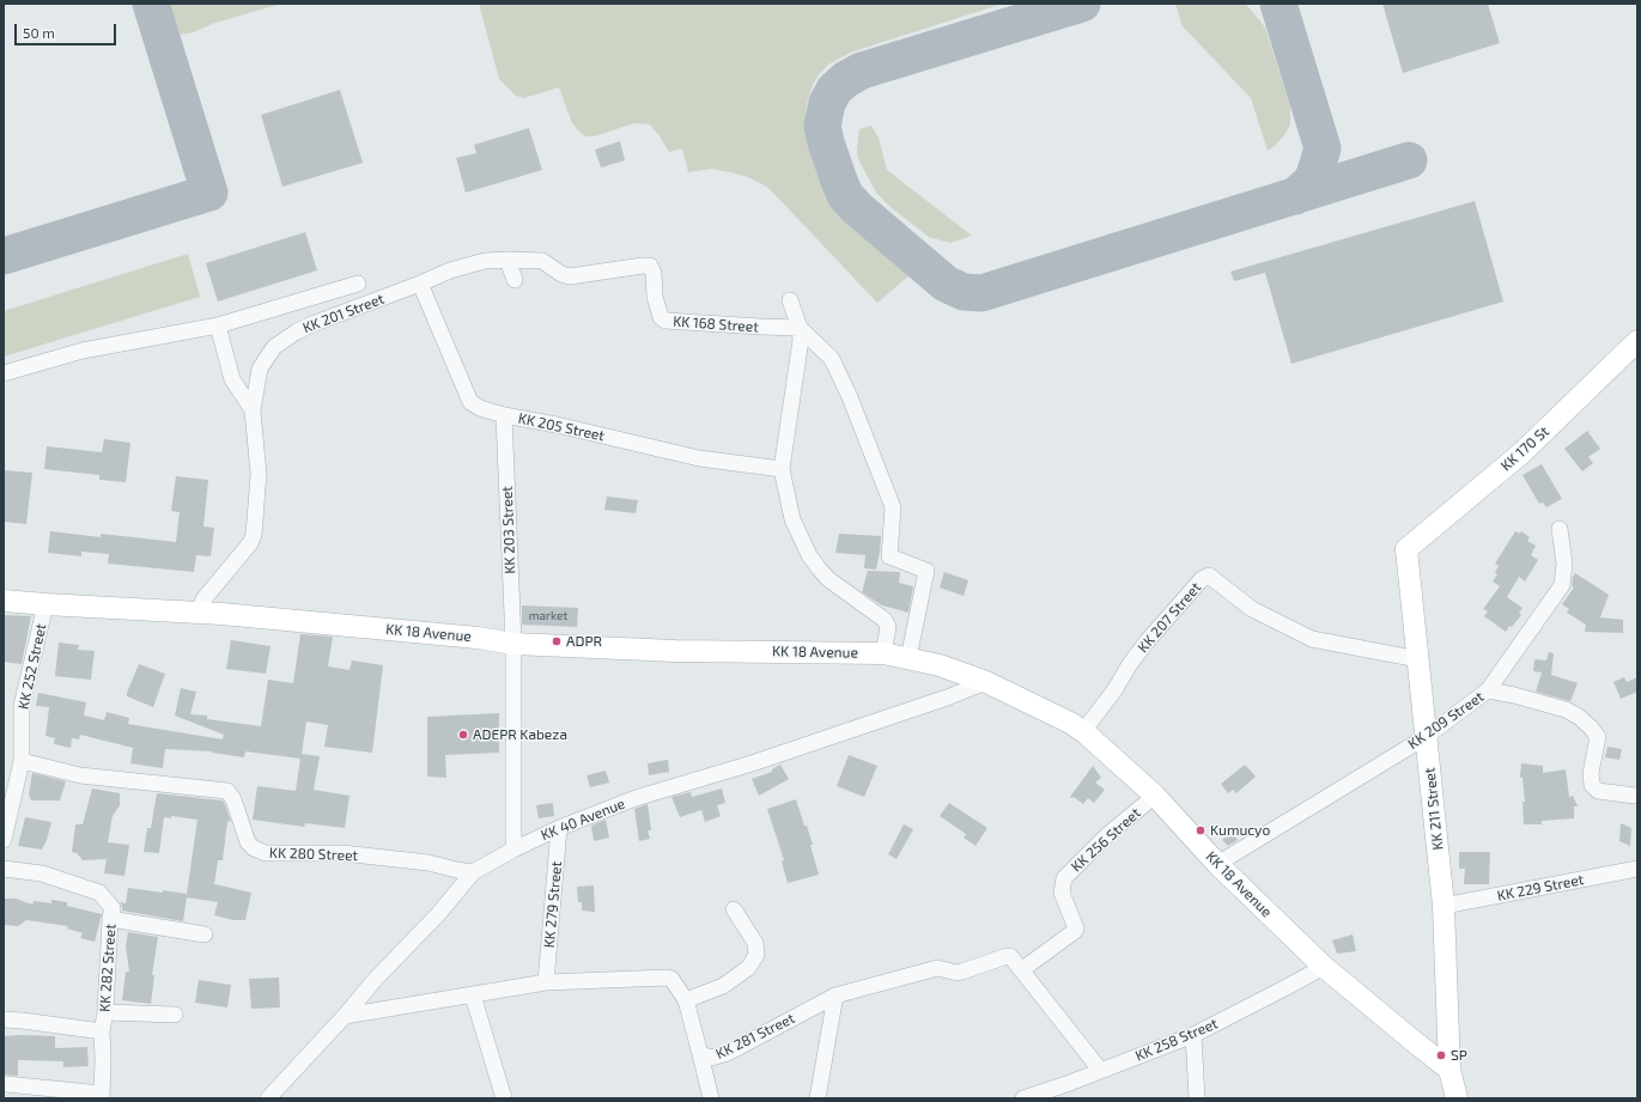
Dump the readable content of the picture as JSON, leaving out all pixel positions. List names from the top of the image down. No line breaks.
{"streets":{"main road":["KK 170 St","KK 18 Avenue","KK 211 Street"],"street":["KK 201 Street","KK 168 Street","KK 205 Street","KK 203 Street","KK 207 Street","KK 252 Street","KK 209 Street","KK 40 Avenue","KK 256 Street","KK 280 Street","KK 229 Street","KK 279 Street","KK 282 Street","KK 281 Street","KK 258 Street"]},"crossings":[["KK 201 Street","KK 168 Street"],["KK 201 Street","KK 205 Street"],["KK 201 Street","KK 18 Avenue"],["KK 205 Street","KK 203 Street"],["KK 170 St","KK 211 Street"],["KK 203 Street","KK 18 Avenue"],["KK 203 Street","KK 40 Avenue"],["KK 207 Street","KK 18 Avenue"],["KK 207 Street","KK 211 Street"],["KK 18 Avenue","KK 252 Street"],["KK 18 Avenue","KK 209 Street"],["KK 18 Avenue","KK 211 Street"],["KK 18 Avenue","KK 40 Avenue"],["KK 18 Avenue","KK 256 Street"],["KK 18 Avenue","KK 258 Street"],["KK 252 Street","KK 280 Street"],["KK 209 Street","KK 211 Street"],["KK 211 Street","KK 229 Street"],["KK 40 Avenue","KK 280 Street"],["KK 40 Avenue","KK 279 Street"],["KK 40 Avenue","KK 281 Street"],["KK 256 Street","KK 281 Street"],["KK 279 Street","KK 281 Street"],["KK 281 Street","KK 258 Street"]],"places":["ADPR","ADEPR Kabeza","Kumucyo","SP"],"house_numbers":["market"],"scale_bar":"50 m"}
